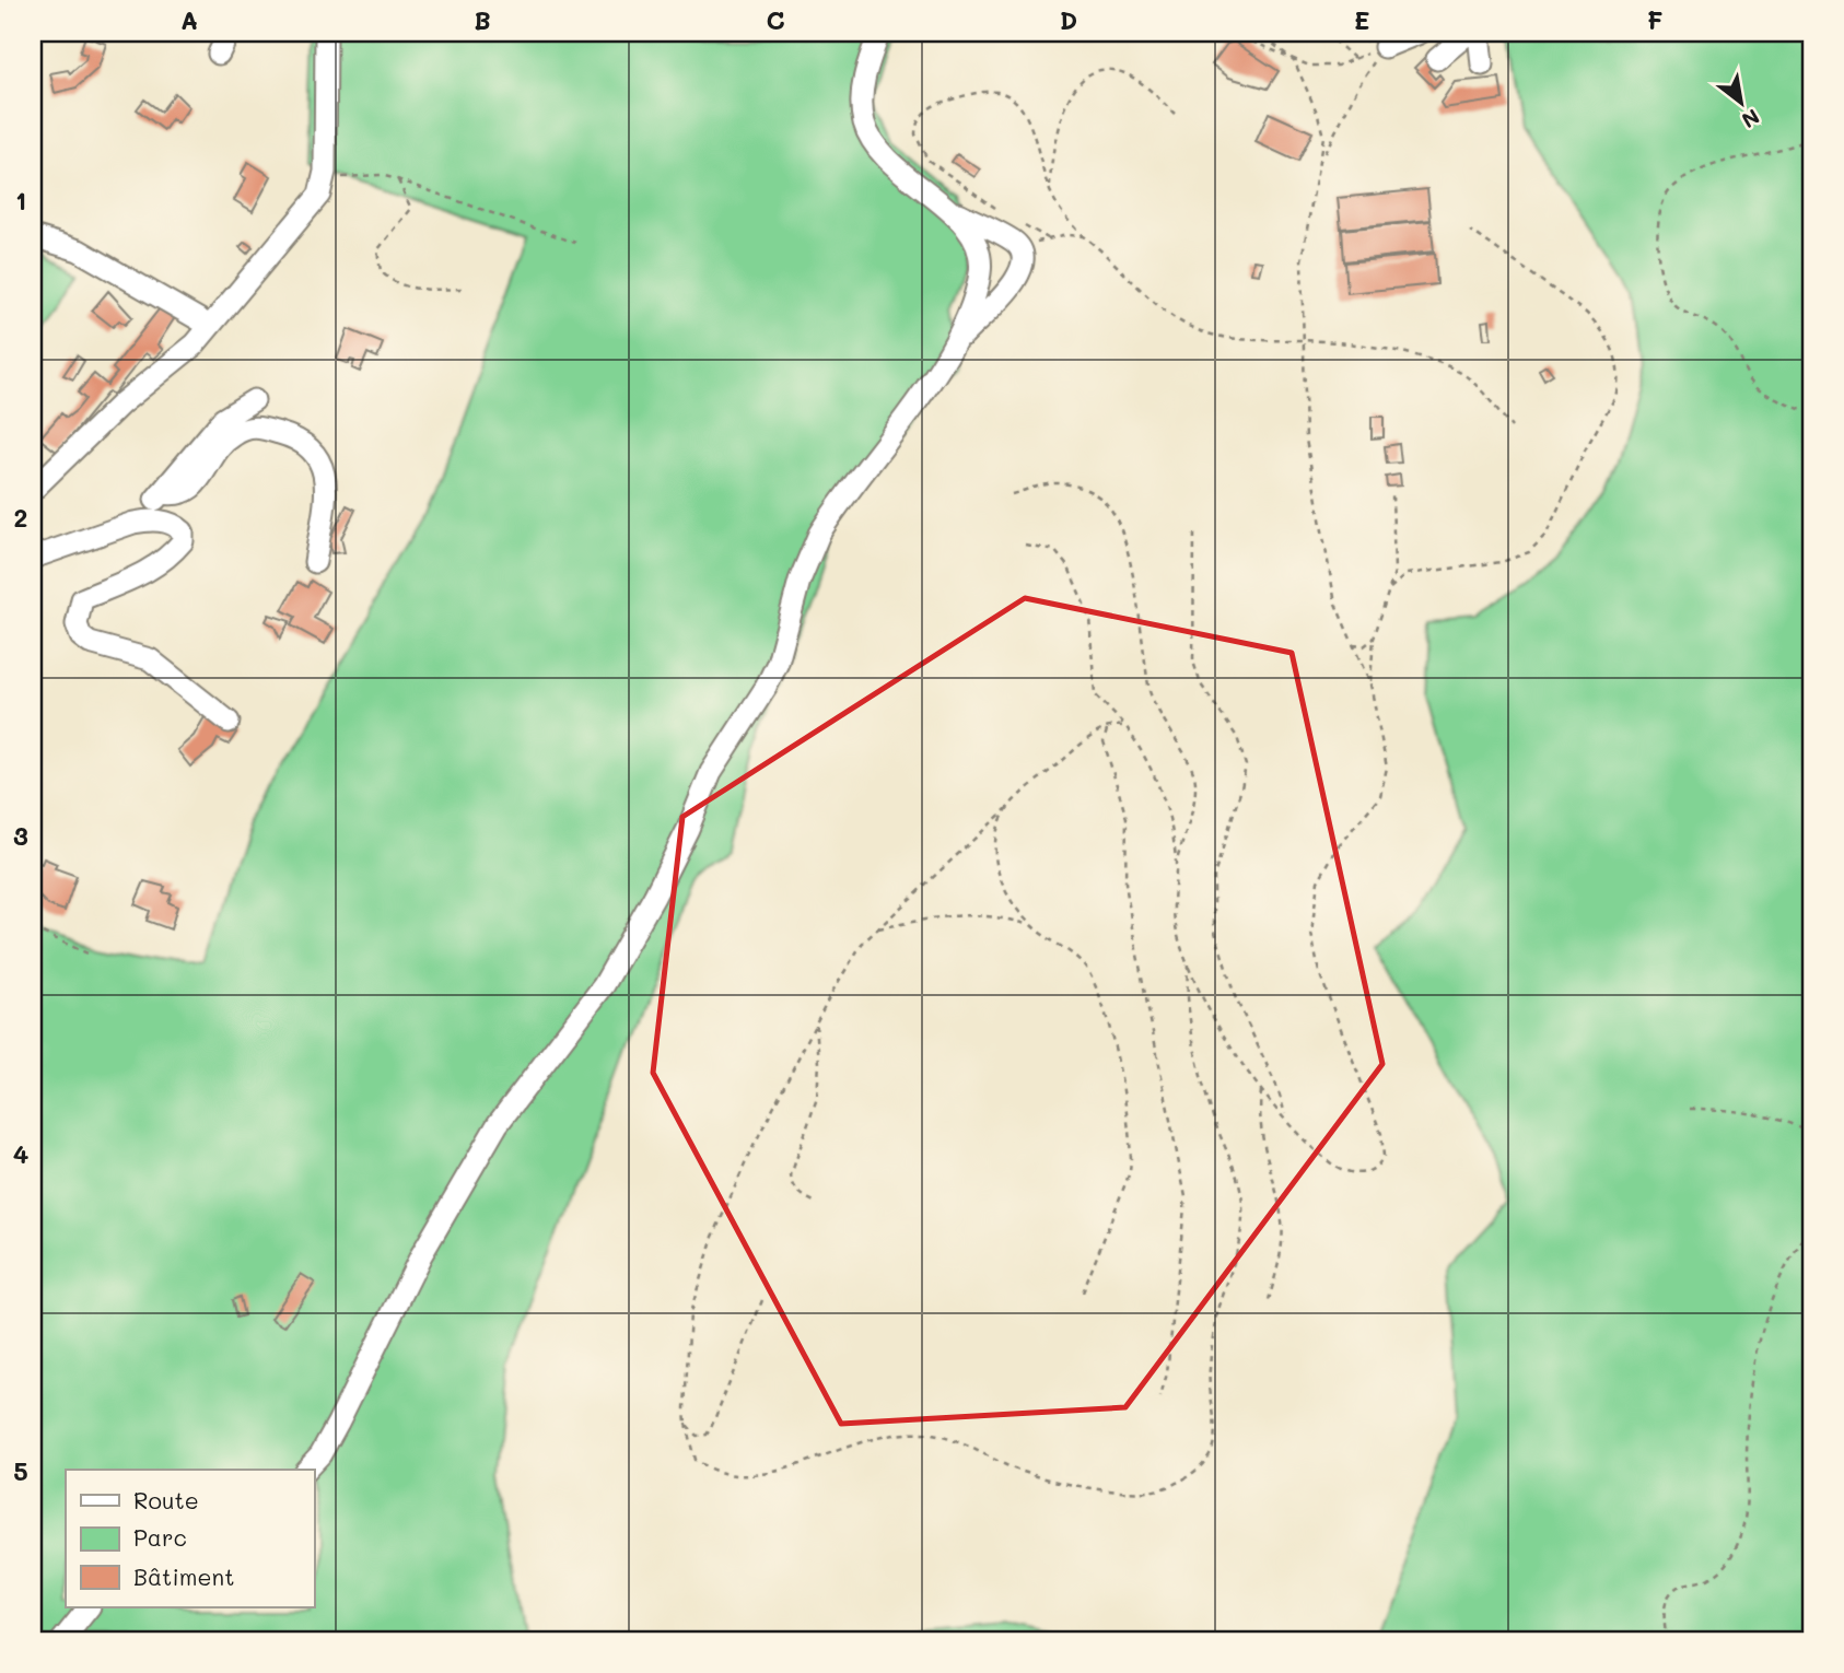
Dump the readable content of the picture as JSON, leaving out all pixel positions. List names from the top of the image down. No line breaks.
{"legend":["Route","Parc","Bâtiment"],"north":"bottom right","grid":{"columns":["A","B","C","D","E","F"],"rows":["1","2","3","4","5"]}}
